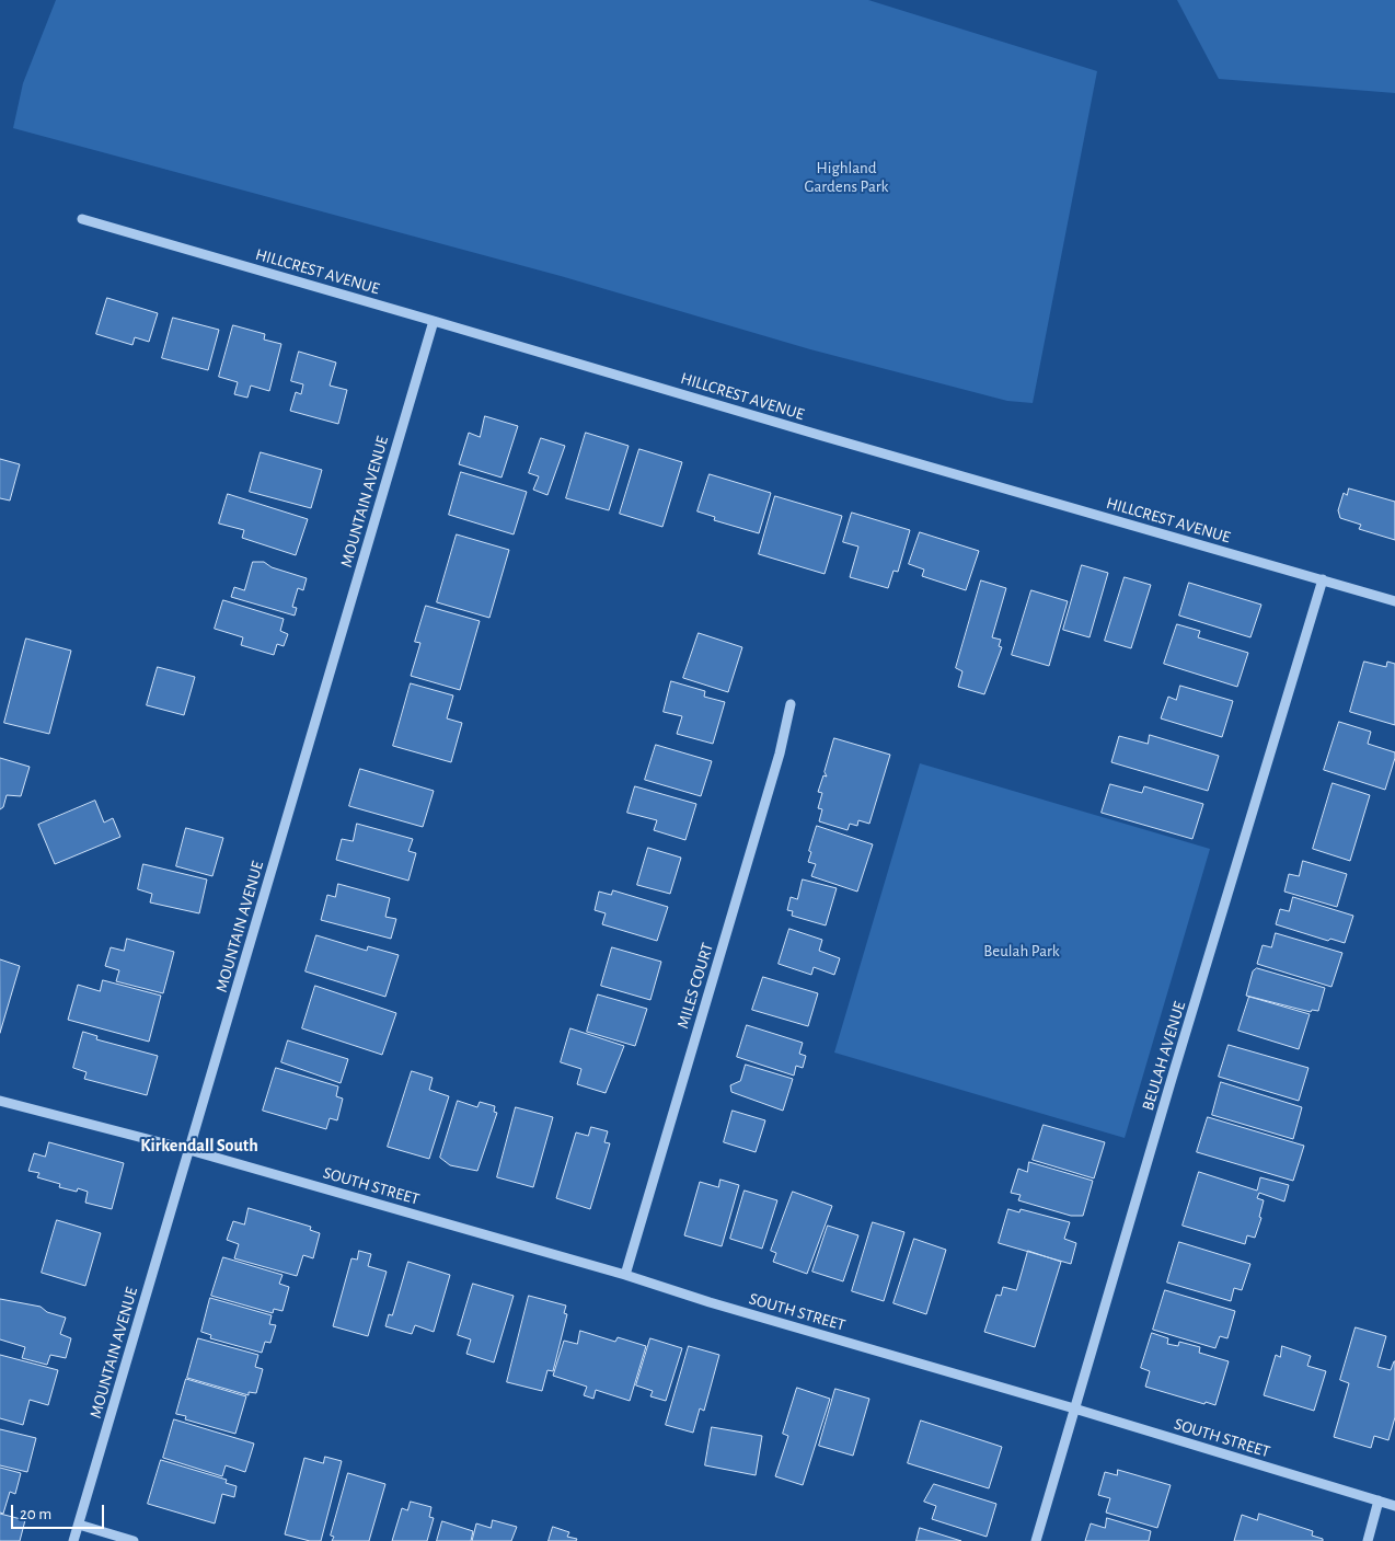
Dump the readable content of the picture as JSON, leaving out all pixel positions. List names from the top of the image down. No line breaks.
{"streets":{"street":["HILLCREST AVENUE","MOUNTAIN AVENUE","MILES COURT","BEULAH AVENUE","SOUTH STREET"]},"crossings":[["HILLCREST AVENUE","MOUNTAIN AVENUE"],["HILLCREST AVENUE","BEULAH AVENUE"],["MOUNTAIN AVENUE","SOUTH STREET"],["MILES COURT","SOUTH STREET"],["BEULAH AVENUE","SOUTH STREET"]],"districts":["Kirkendall South"],"parks":["Highland Gardens Park","Beulah Park"],"scale_bar":"20 m"}
